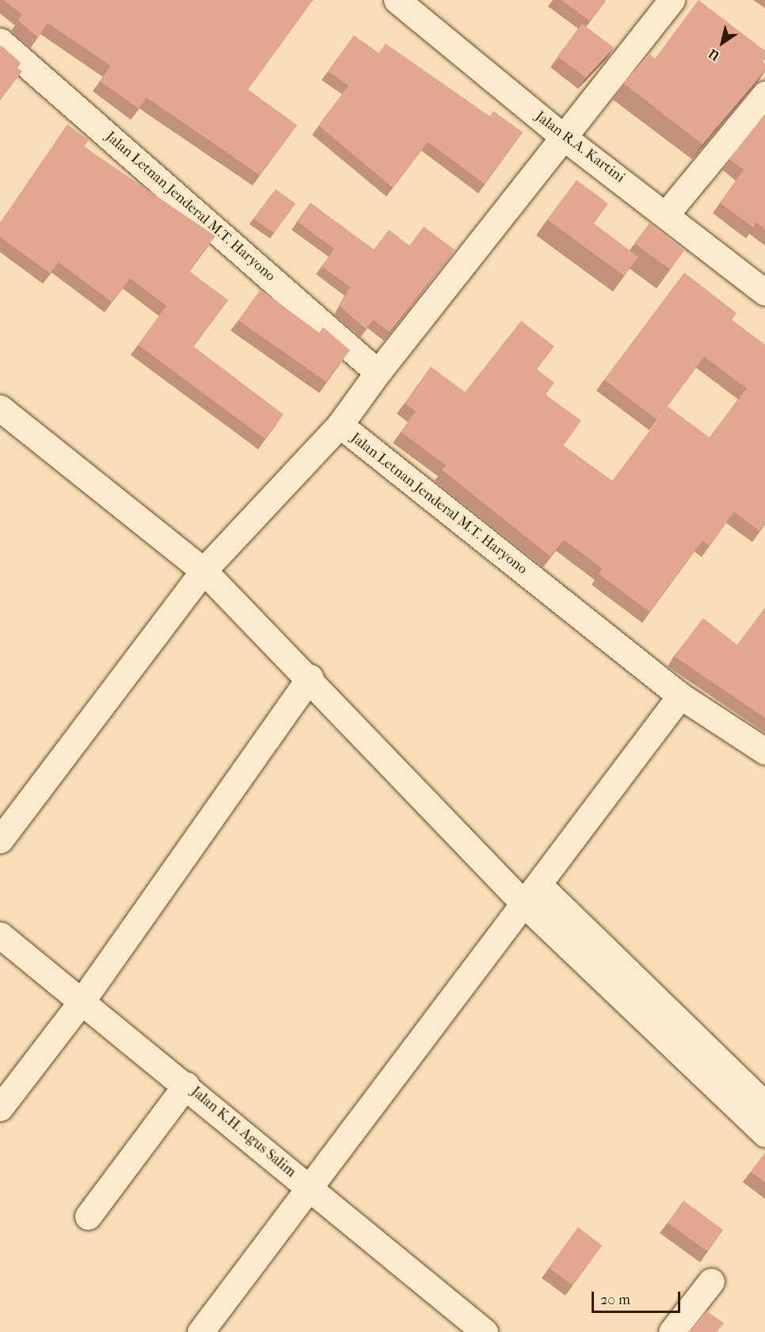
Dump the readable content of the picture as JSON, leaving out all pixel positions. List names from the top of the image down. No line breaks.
{"streets":{"street":["Jalan R.A. Kartini","Jalan Letnan Jenderal M.T. Haryono","Jalan K.H. Agus Salim"]},"scale_bar":"20 m","north":"bottom left"}
